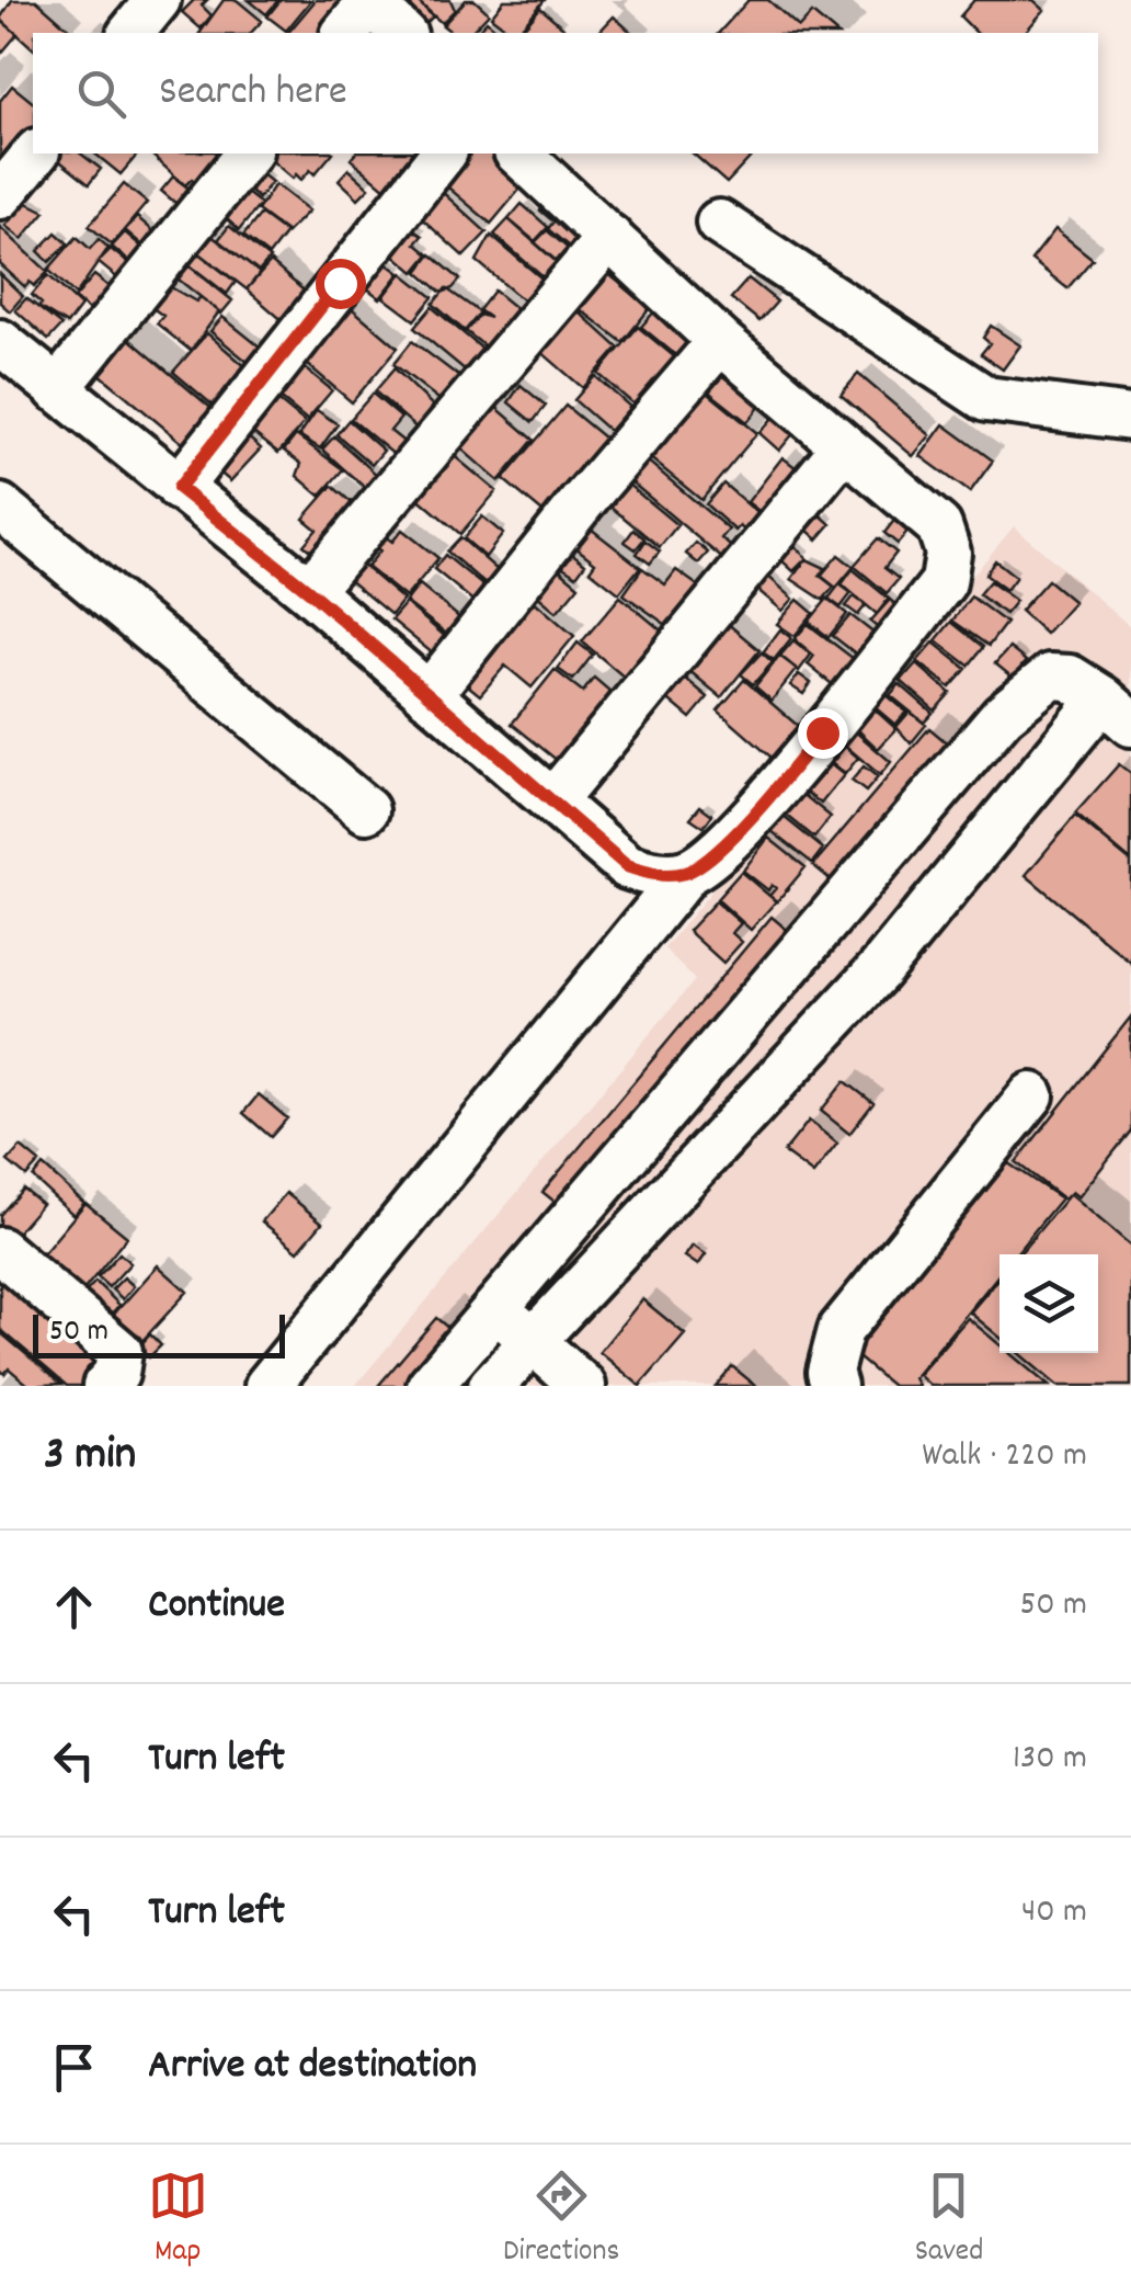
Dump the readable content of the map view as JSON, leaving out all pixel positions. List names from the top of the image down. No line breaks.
{"scale_bar":"50 m","page":{"search":"Search here","scale":"50 m","heading":["3 min","Walk · 220 m"],"list":[["Continue","50 m"],["Turn left","130 m"],["Turn left","40 m"],"Arrive at destination"],"nav":["Map","Directions","Saved"]}}
